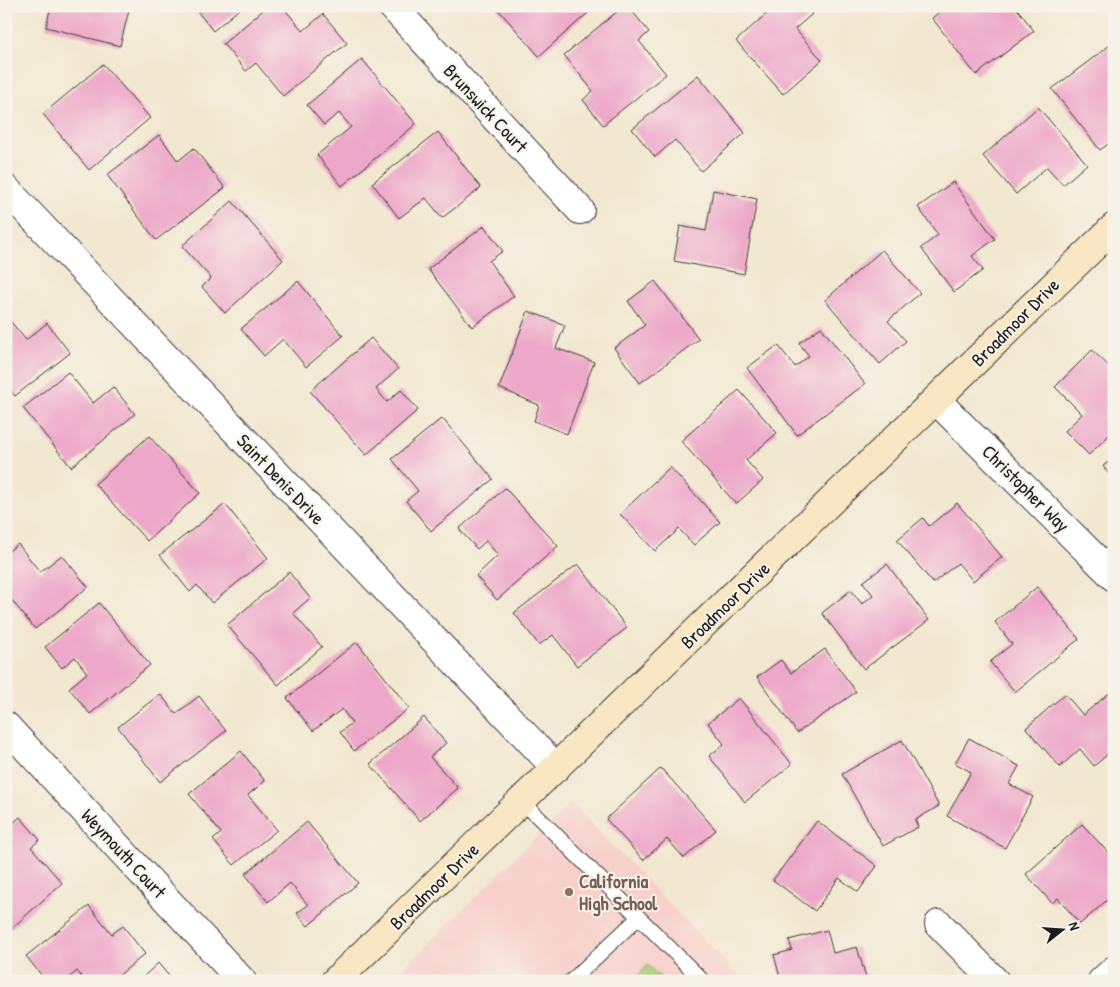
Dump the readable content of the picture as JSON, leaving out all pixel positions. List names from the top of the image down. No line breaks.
{"streets":{"street":["Brunswick Court","Broadmoor Drive","Saint Denis Drive","Christopher Way","Weymouth Court"]},"crossings":[["Broadmoor Drive","Saint Denis Drive"],["Broadmoor Drive","Christopher Way"]],"places":["California High School"],"north":"right"}
